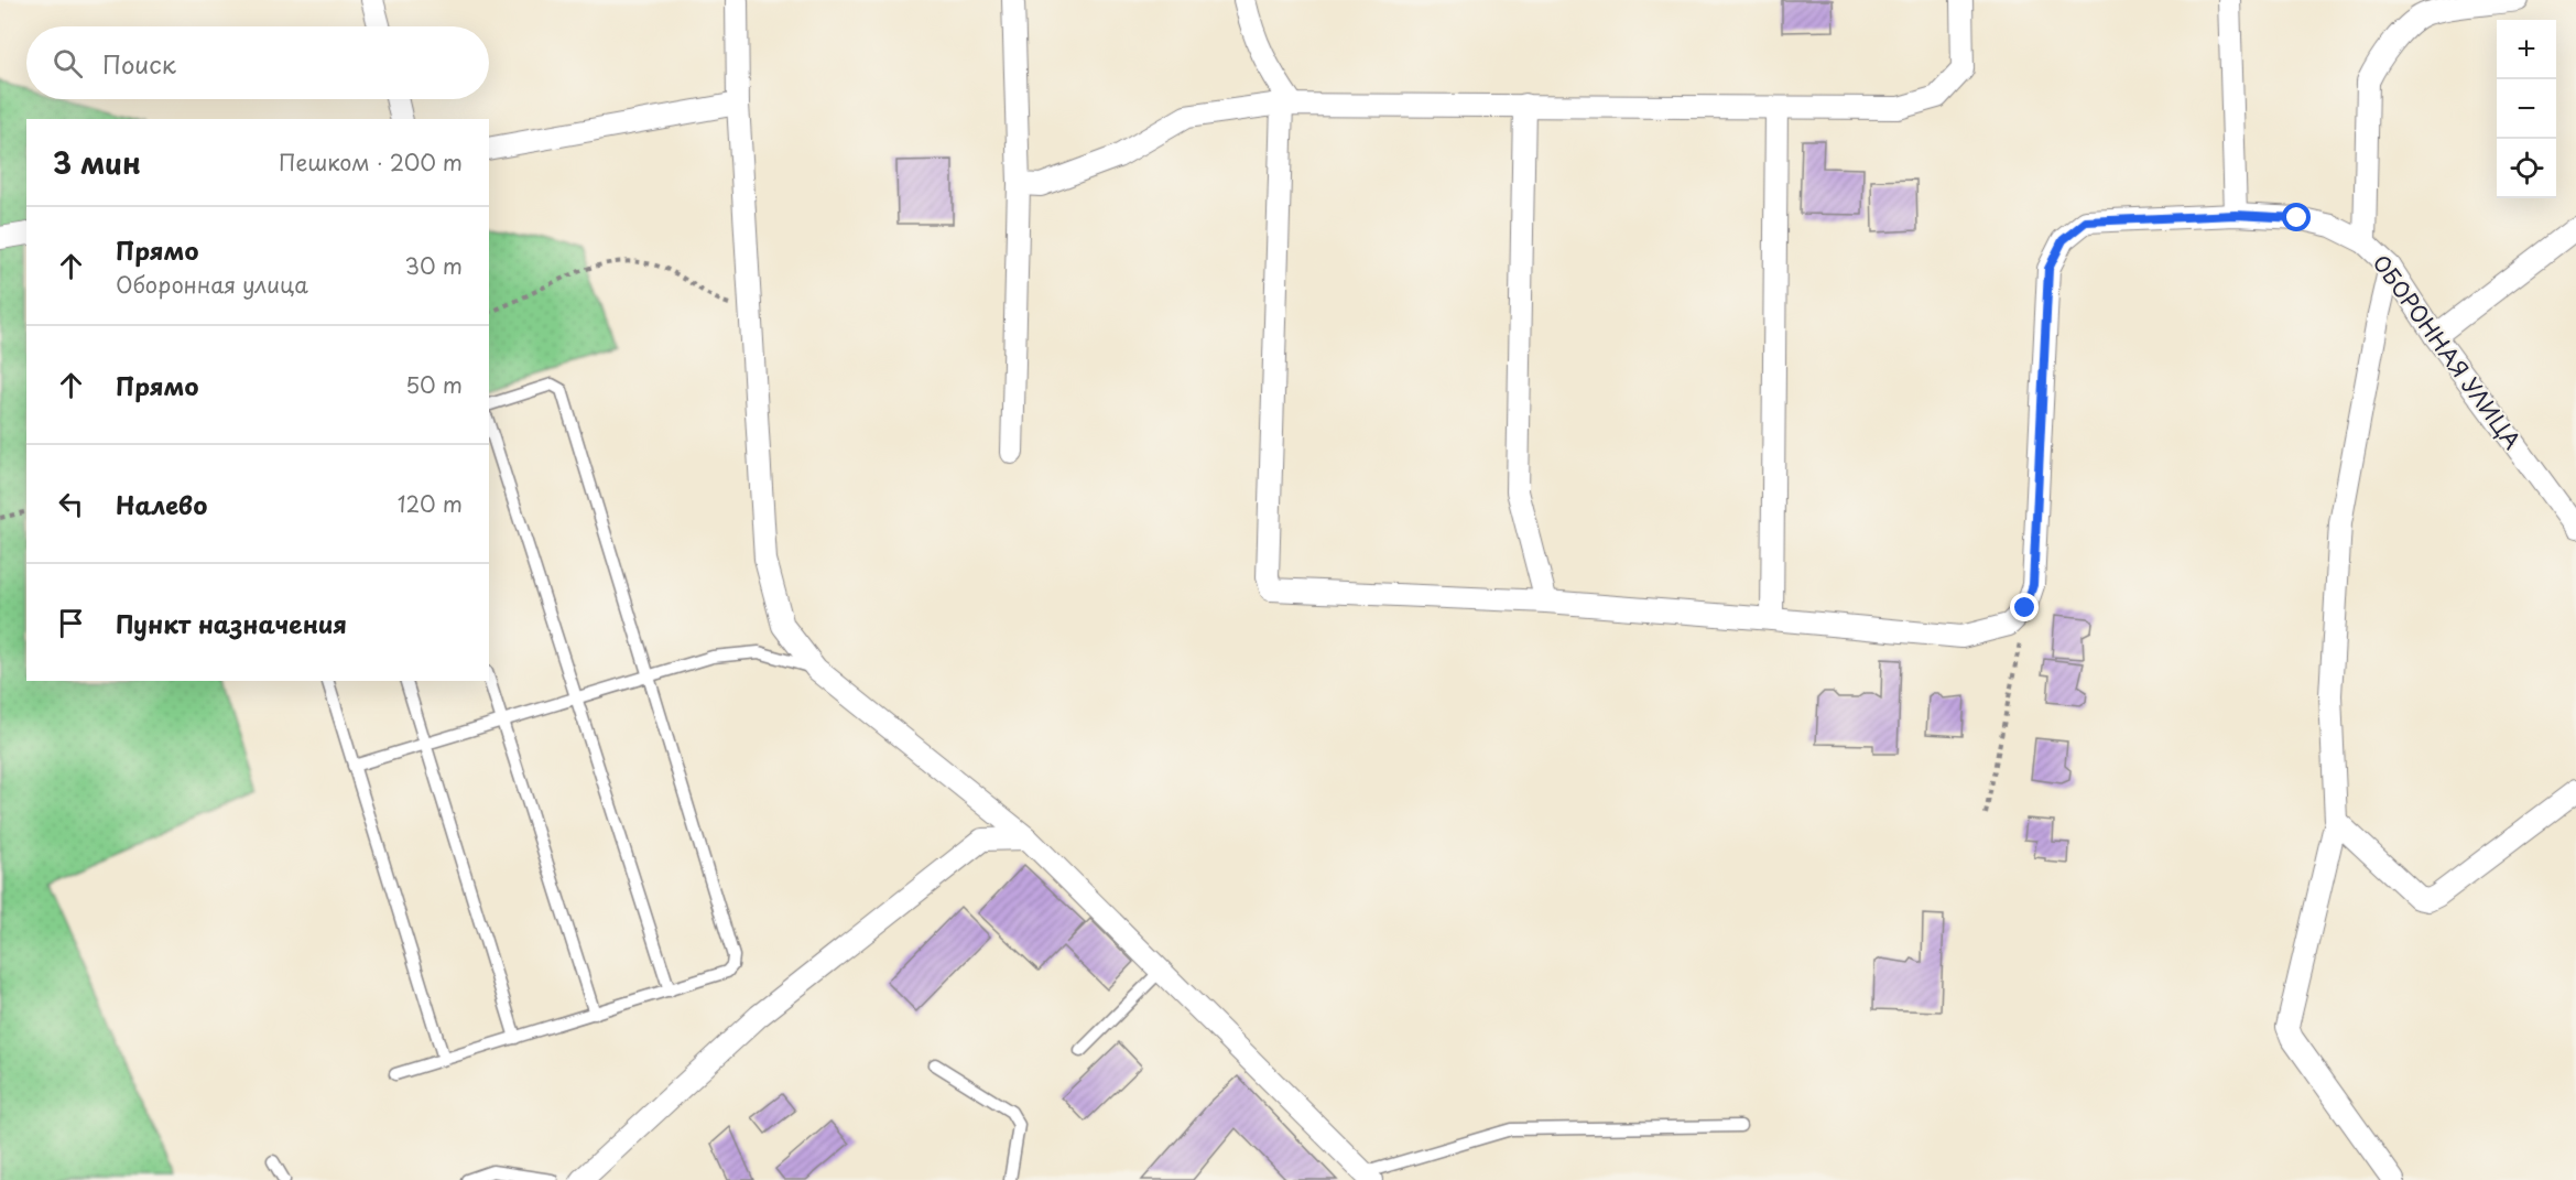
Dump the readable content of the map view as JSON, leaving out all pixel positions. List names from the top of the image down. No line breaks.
{"streets":{"street":["ОБОРОННАЯ УЛИЦА"]},"page":{"map_buttons":["+","−"],"search":"Поиск","heading":["3 мин","Пешком · 200 m"],"list":[["Прямо","Оборонная улица","30 m"],["Прямо","50 m"],["Налево","120 m"],"Пункт назначения"]}}
